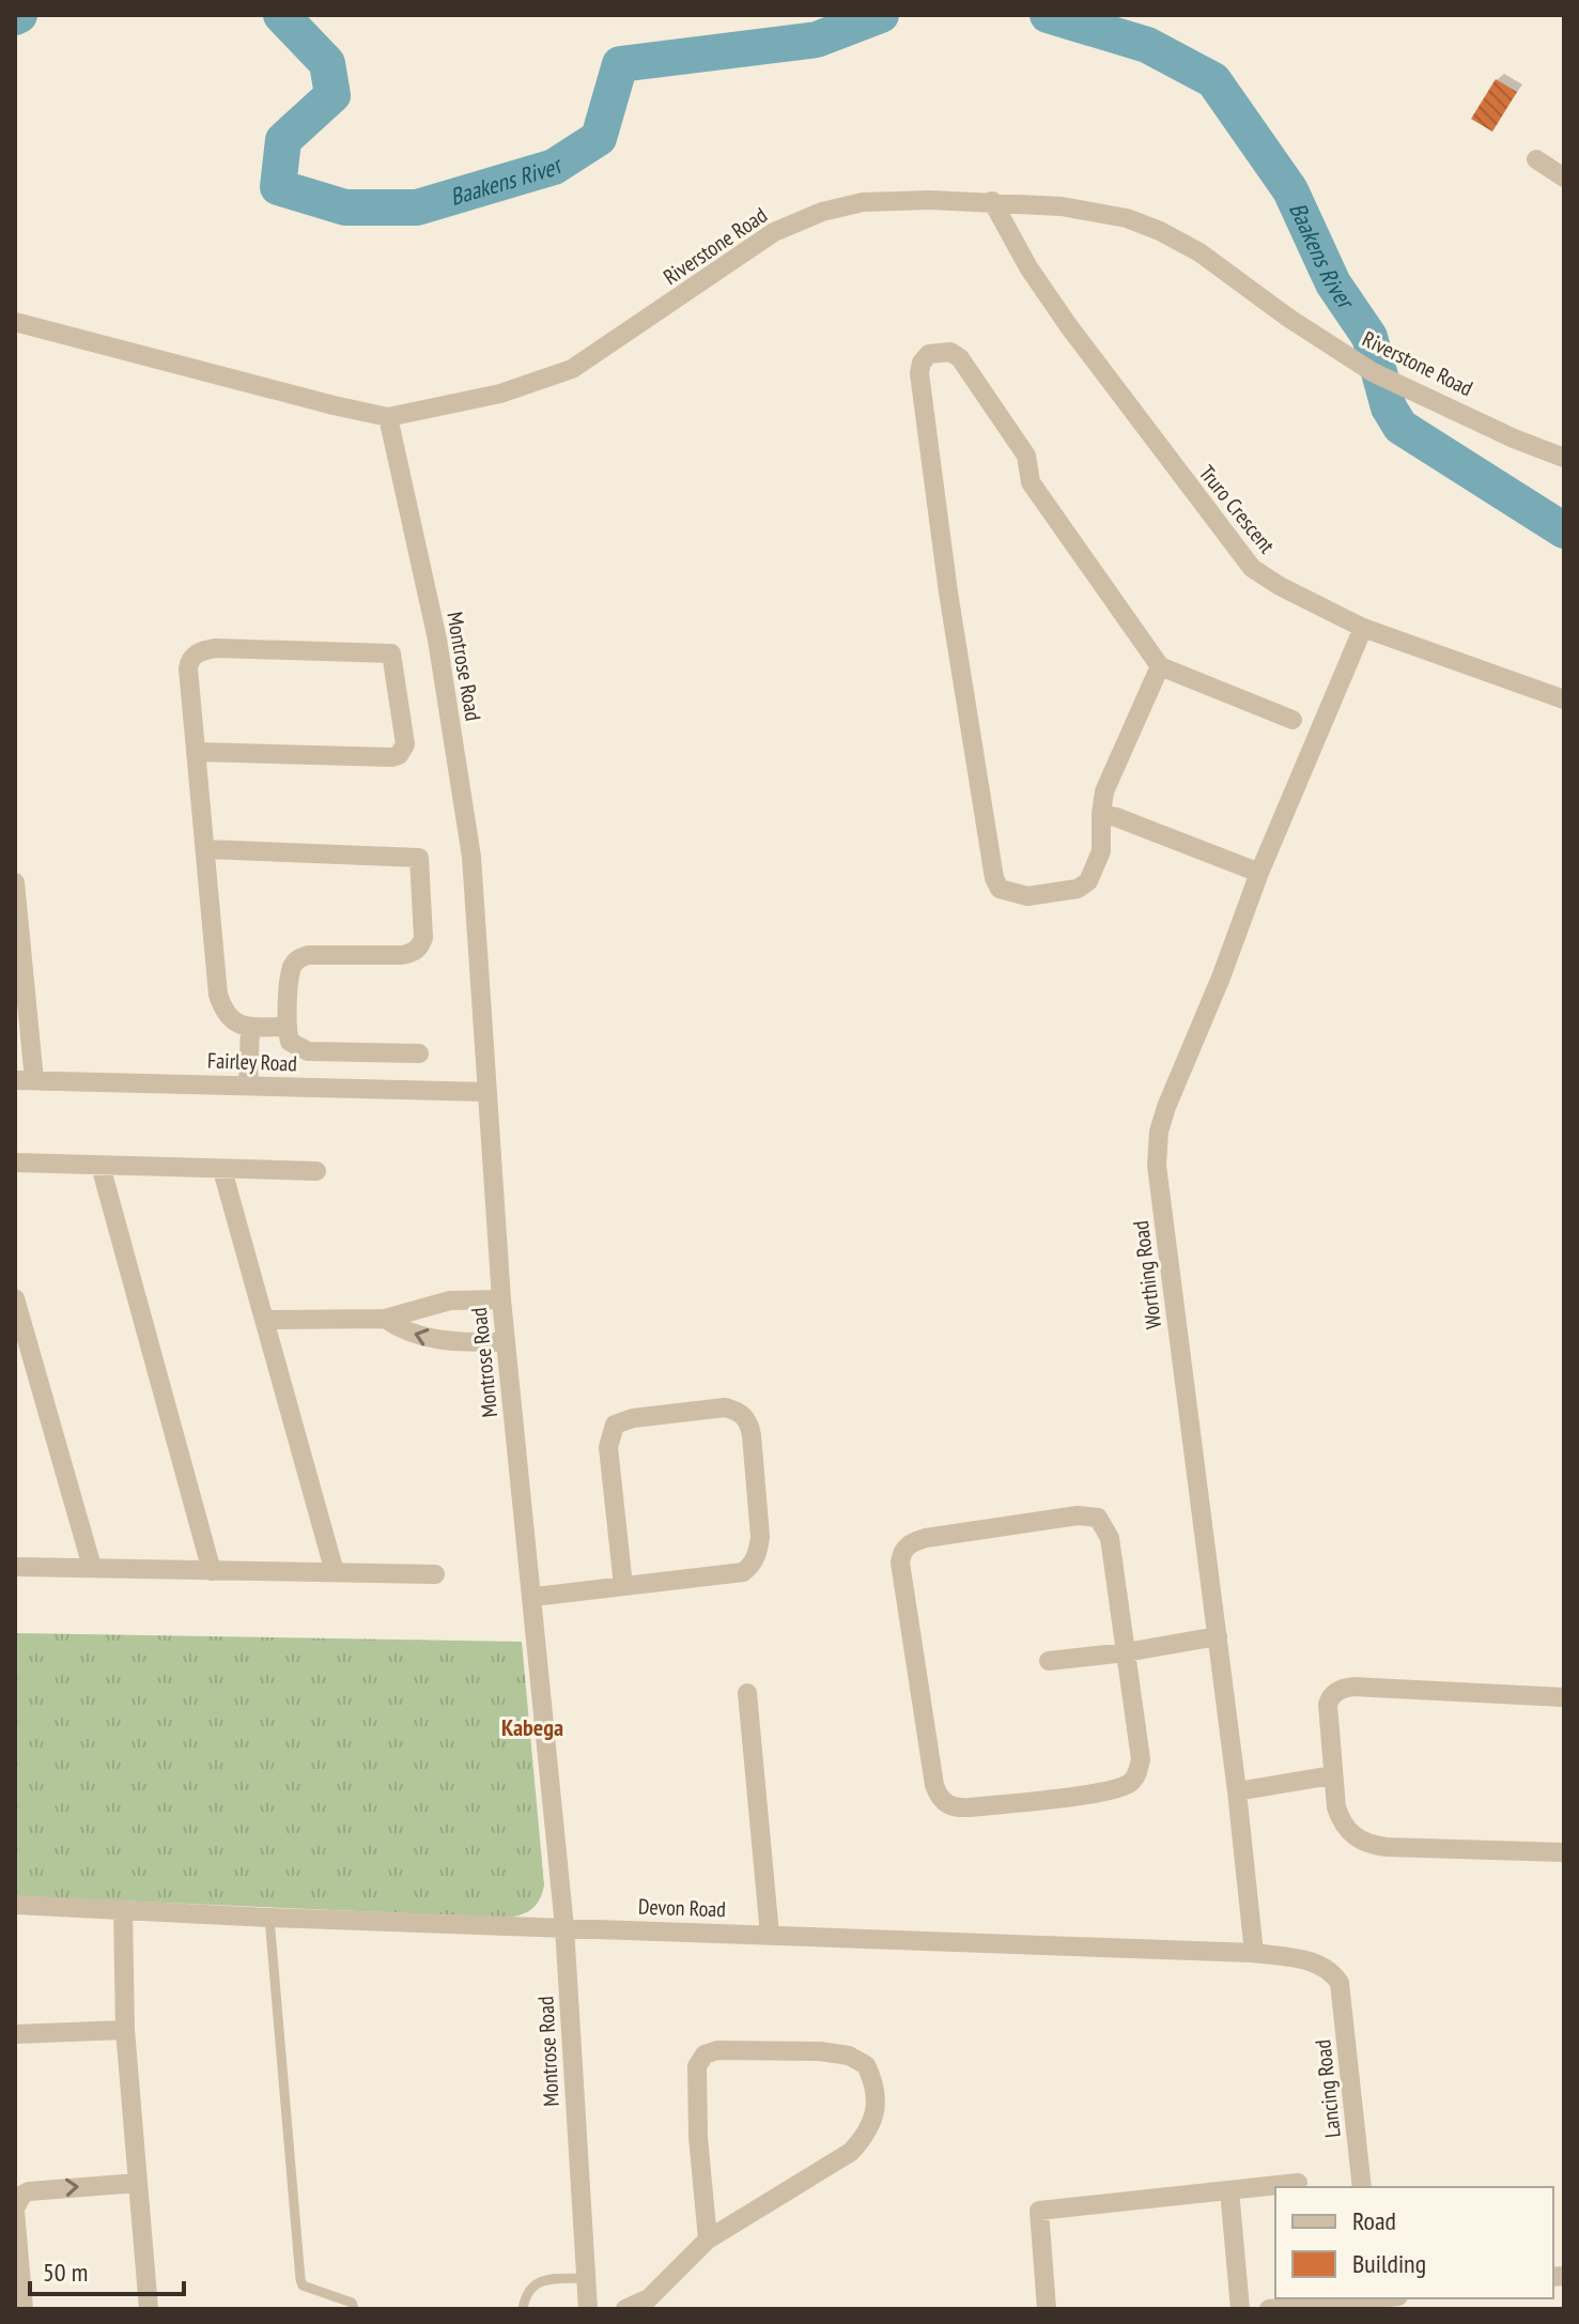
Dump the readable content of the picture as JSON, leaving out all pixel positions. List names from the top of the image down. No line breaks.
{"streets":{"street":["Riverstone Road","Truro Crescent","Montrose Road","Fairley Road","Worthing Road","Devon Road","Lancing Road"]},"crossings":[["Riverstone Road","Truro Crescent"],["Riverstone Road","Montrose Road"],["Truro Crescent","Worthing Road"],["Montrose Road","Fairley Road"],["Montrose Road","Devon Road"],["Worthing Road","Devon Road"],["Devon Road","Lancing Road"]],"districts":["Kabega"],"water":["Baakens River"],"legend":["Road","Building"],"scale_bar":"50 m"}
